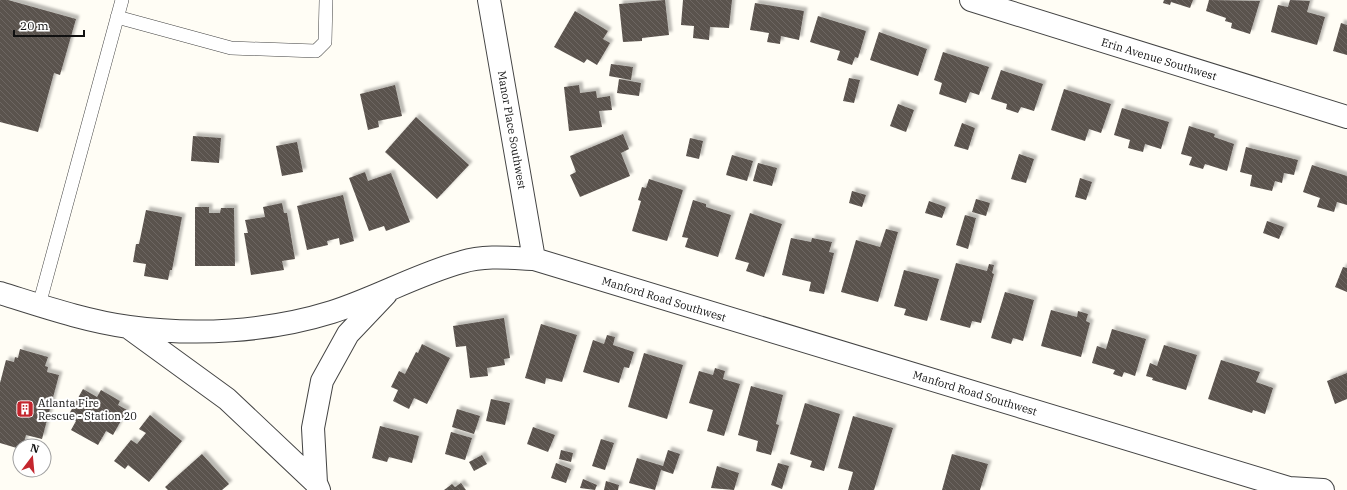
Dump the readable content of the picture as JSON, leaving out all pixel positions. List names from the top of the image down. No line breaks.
{"streets":{"street":["Erin Avenue Southwest","Manor Place Southwest","Manford Road Southwest"]},"crossings":[["Manor Place Southwest","Manford Road Southwest"]],"places":{"building":["Atlanta Fire Rescue - Station 20"]},"scale_bar":"20 m","north":"top"}
